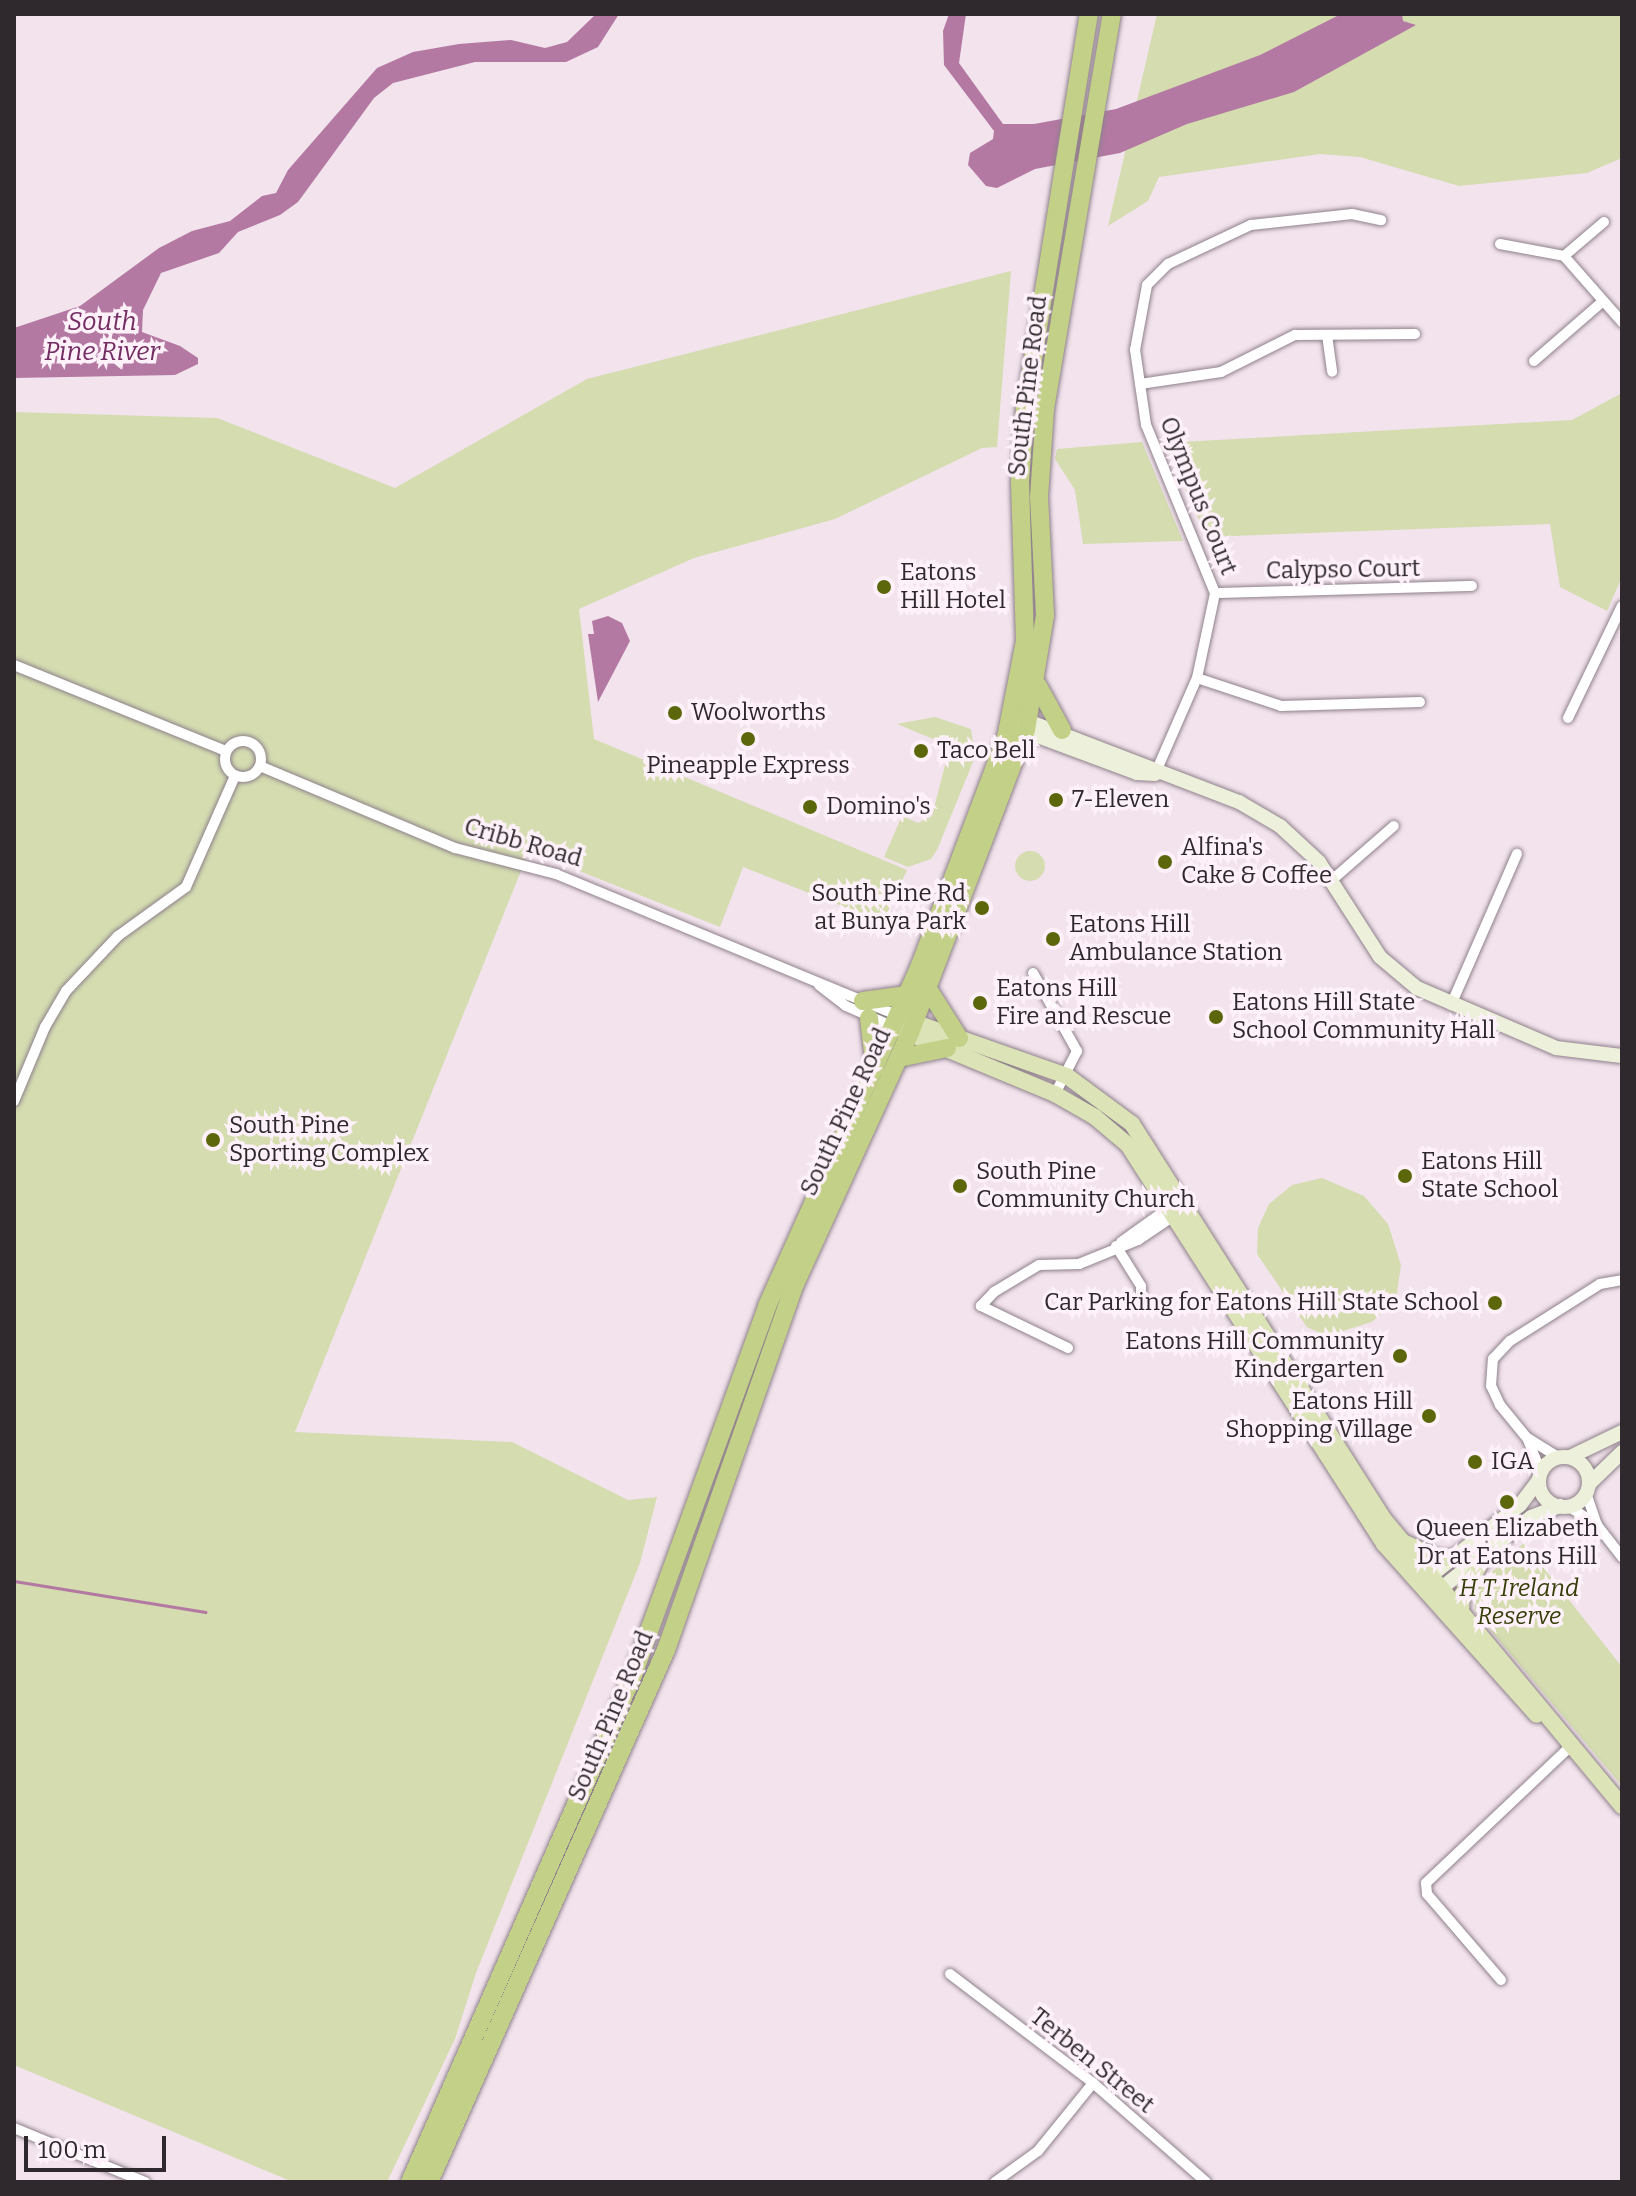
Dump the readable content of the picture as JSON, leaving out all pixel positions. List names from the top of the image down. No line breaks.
{"streets":{"highway":["South Pine Road"],"street":["Olympus Court","Calypso Court","Cribb Road","Terben Street"]},"crossings":[["South Pine Road","Cribb Road"],["Olympus Court","Calypso Court"]],"water":["South Pine River"],"parks":["H T Ireland Reserve"],"places":["Eatons Hill Hotel","Woolworths","Pineapple Express","Taco Bell","7-Eleven","Domino's","Alfina's Cake & Coffee","South Pine Rd at Bunya Park","Eatons Hill Ambulance Station","Eatons Hill Fire and Rescue","Eatons Hill State School Community Hall","South Pine Sporting Complex","Eatons Hill State School","South Pine Community Church","Car Parking for Eatons Hill State School","Eatons Hill Community Kindergarten","Eatons Hill Shopping Village","IGA","Queen Elizabeth Dr at Eatons Hill"],"scale_bar":"100 m"}
